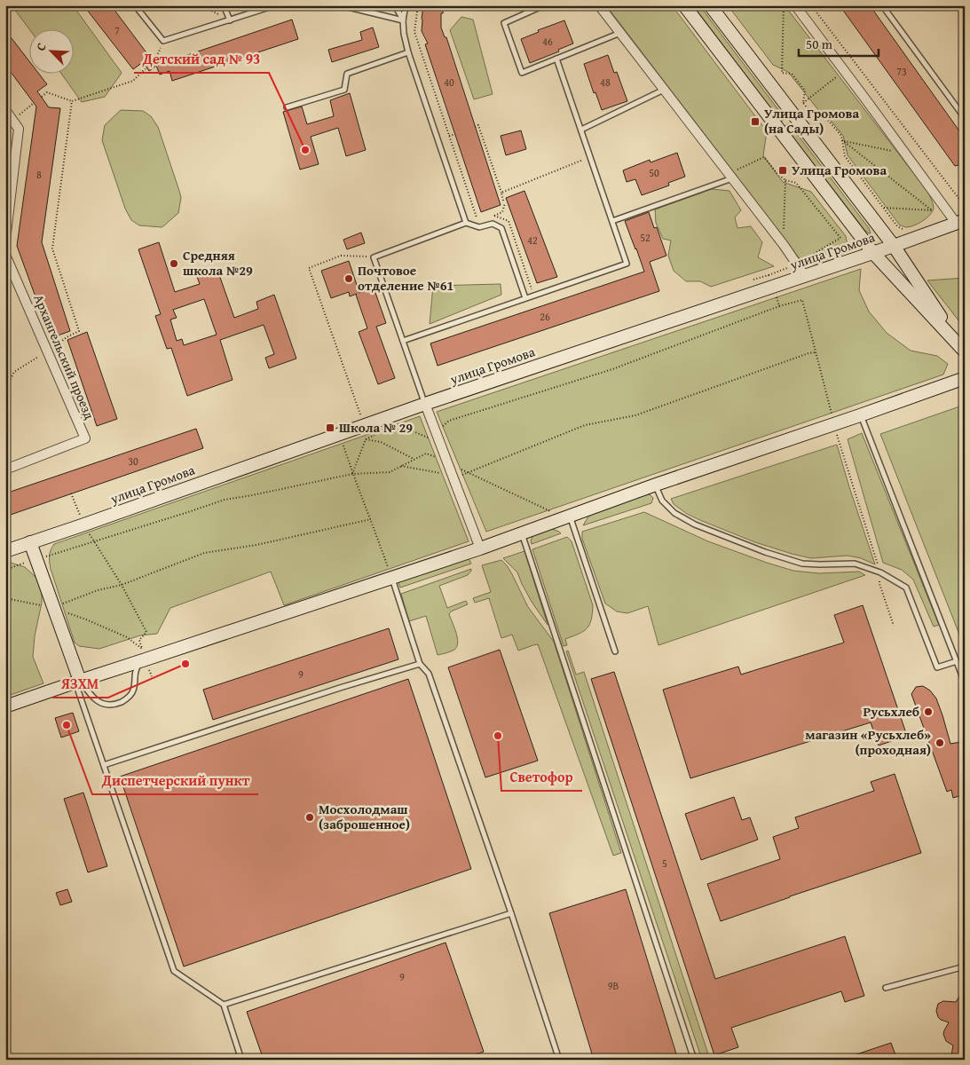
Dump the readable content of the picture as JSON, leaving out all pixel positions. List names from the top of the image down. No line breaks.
{"streets":{"street":["улица Громова","Архангельский проезд"]},"places":{"transit":["Улица Громова (на Сады)","Улица Громова","Школа № 29"],"other":["Детский сад № 93","Средняя школа №29","Почтовое отделение №61","ЯЗХМ","Русьхлеб","Диспетчерский пункт","Светофор","магазин «Русьхлеб» (проходная)","Мосхолодмаш (заброшенное)"]},"house_numbers":["7","46","73","40","48","50","8","52","42","26","30","9","5","9","9В"],"scale_bar":"50 m","north":"top left"}
